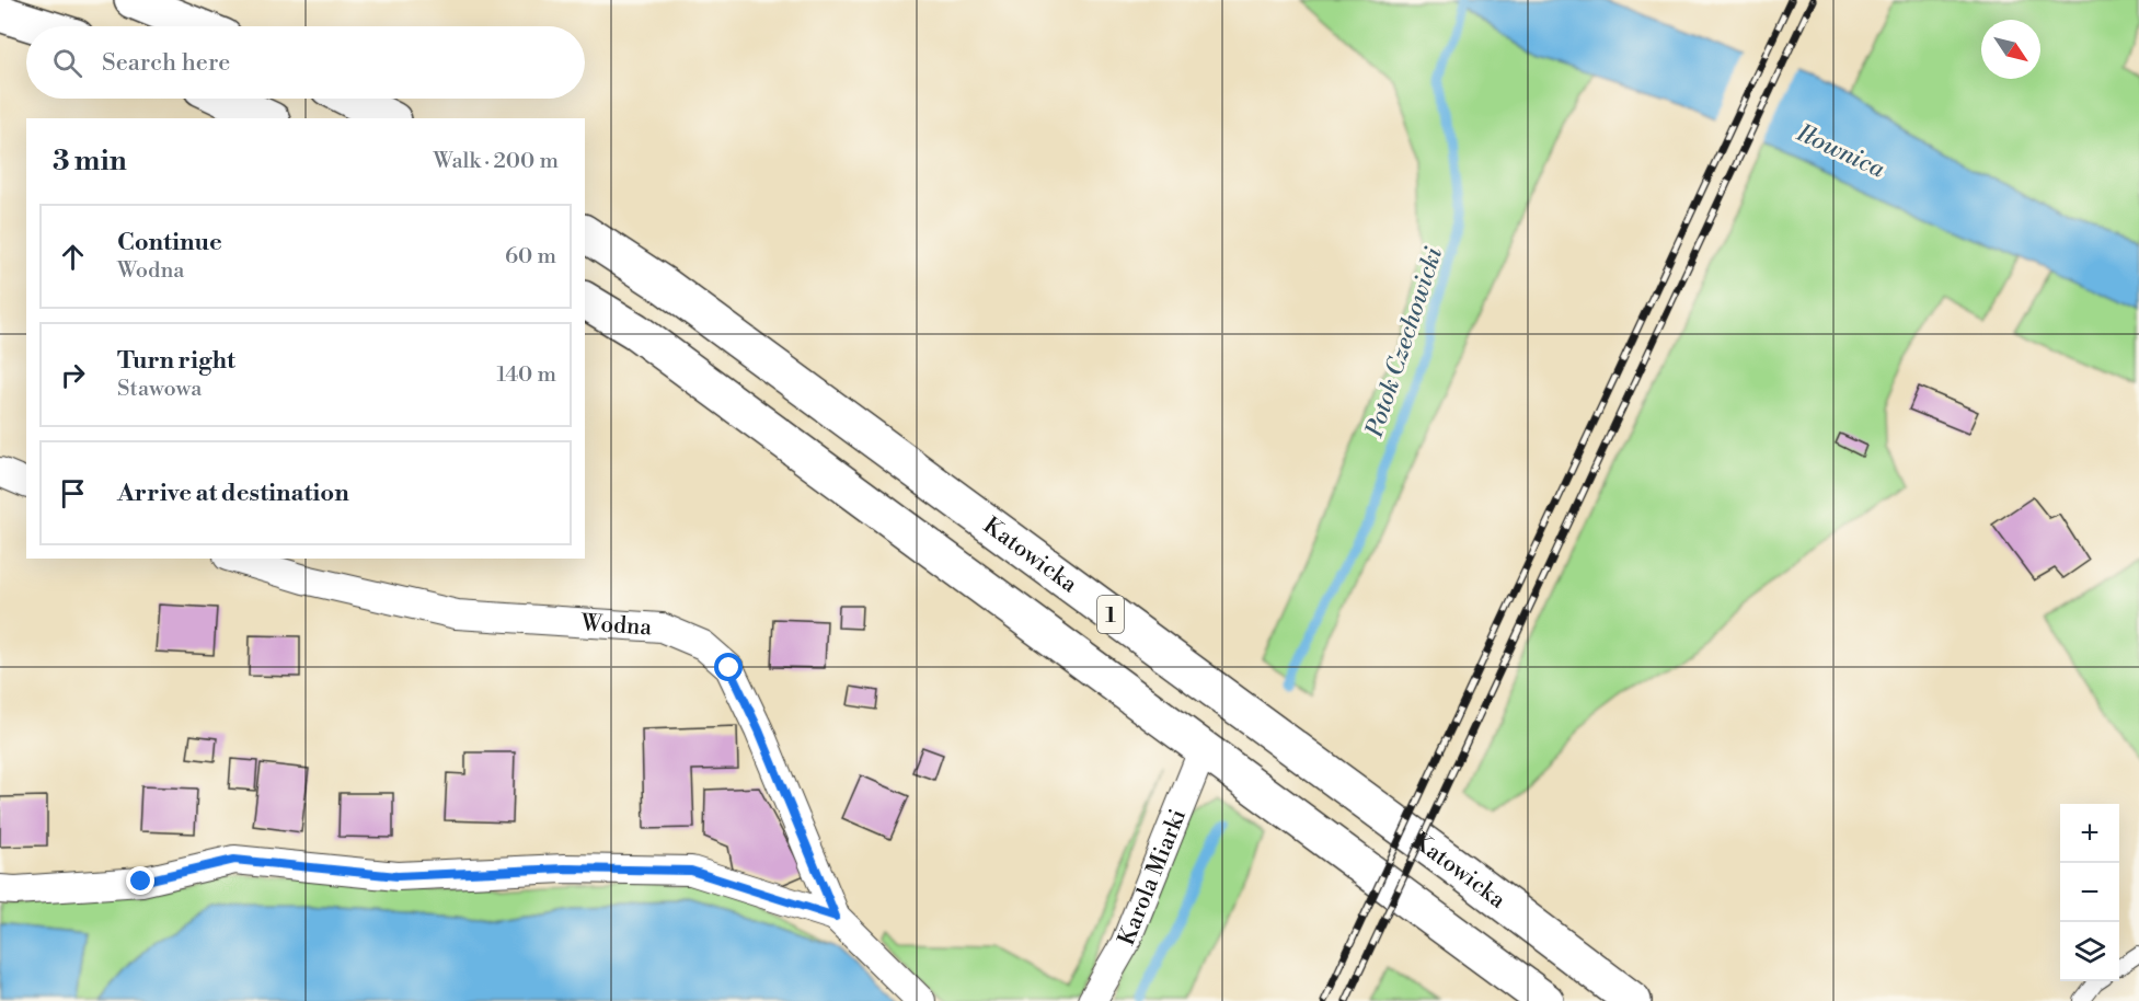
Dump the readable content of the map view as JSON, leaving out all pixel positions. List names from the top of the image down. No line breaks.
{"streets":{"main road":["Katowicka","1"],"street":["Wodna","Karola Miarki"]},"crossings":[["1","Karola Miarki"]],"water":["Iłownica","Potok Czechowicki"],"north":"bottom right","page":{"search":"Search here","heading":["3 min","Walk · 200 m"],"list":[["Continue","Wodna","60 m"],["Turn right","Stawowa","140 m"],"Arrive at destination"],"map_buttons":["+","−"]}}
